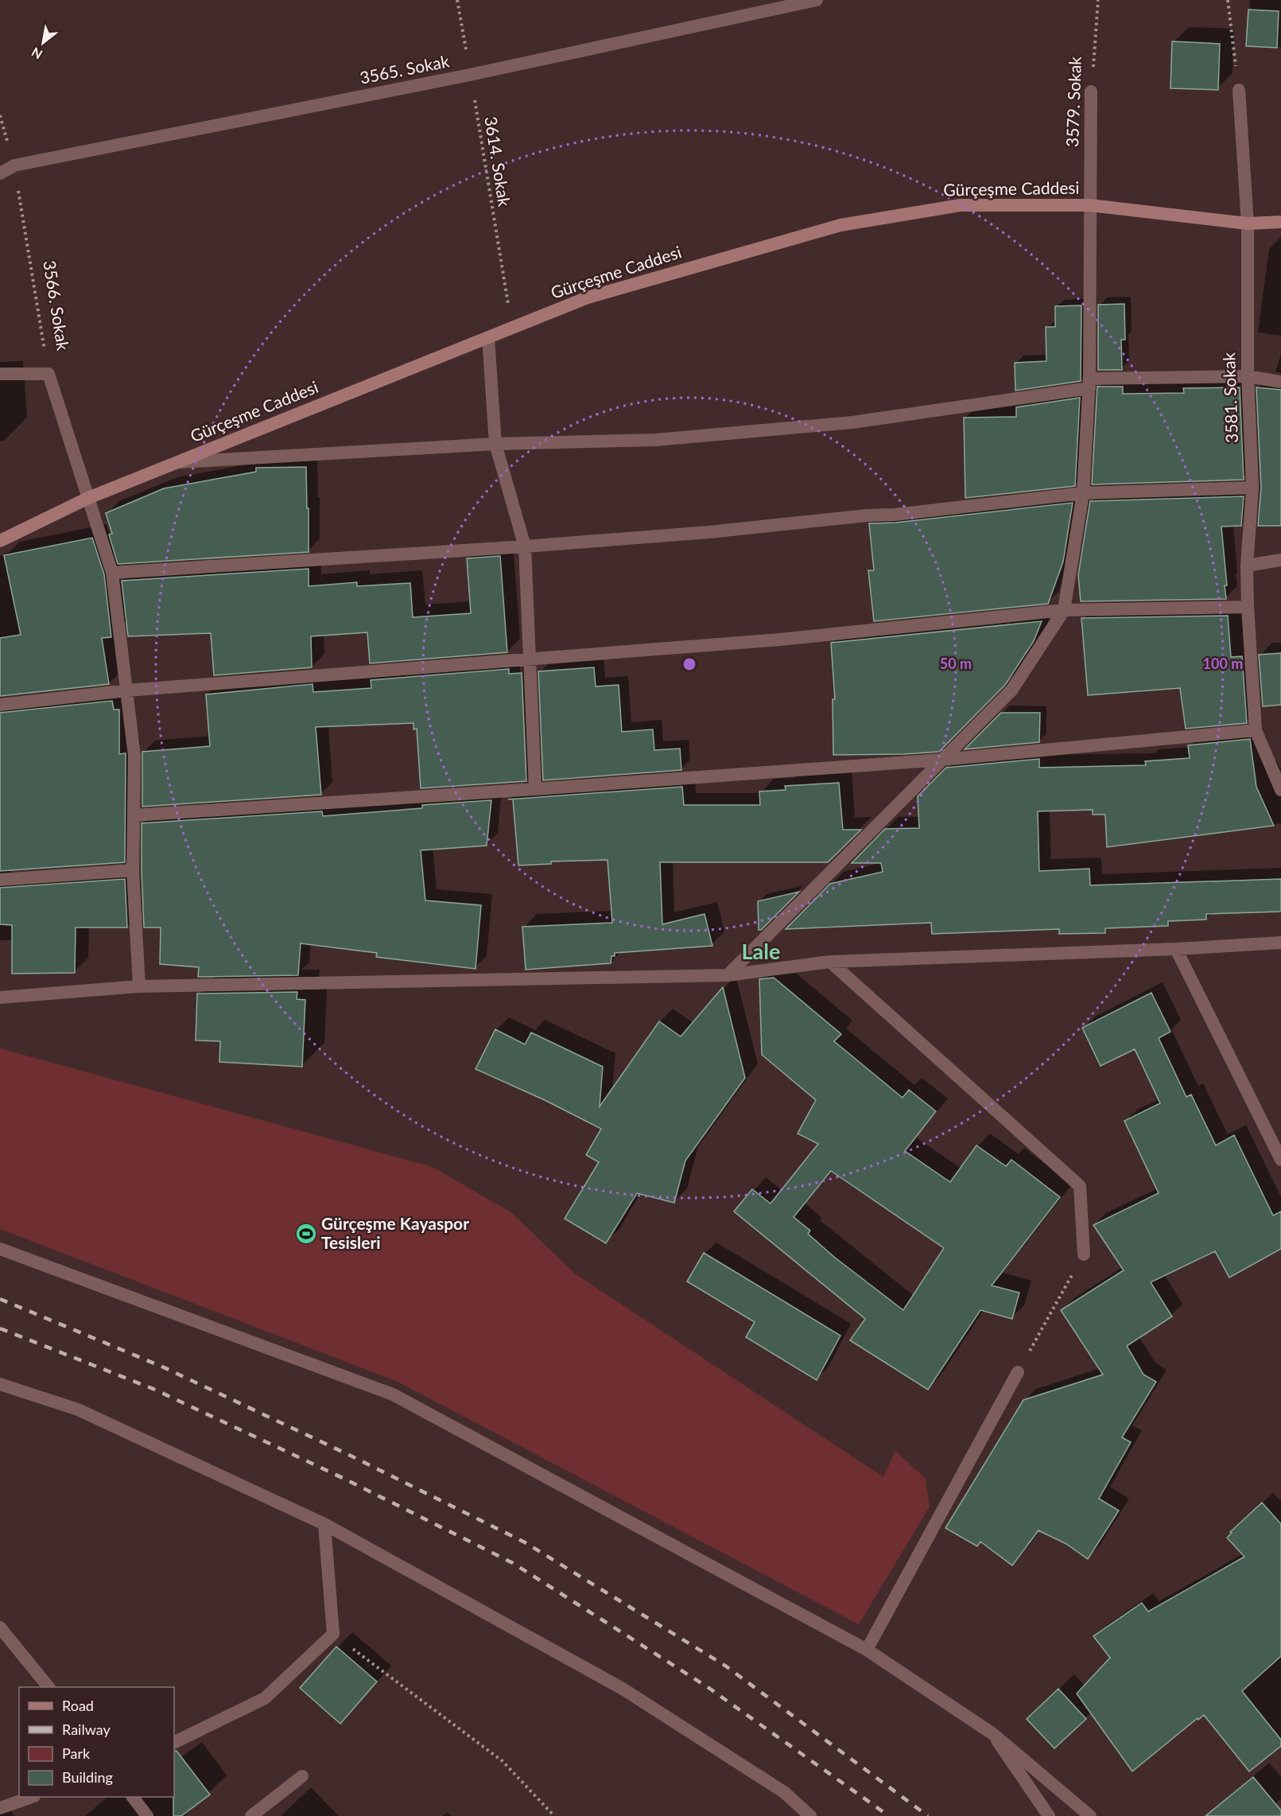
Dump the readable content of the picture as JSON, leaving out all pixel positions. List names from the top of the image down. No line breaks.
{"streets":{"main road":["Gürçeşme Caddesi"],"street":["3565. Sokak","3579. Sokak","3566. Sokak","3581. Sokak"],"path":["3614. Sokak"]},"crossings":[["3565. Sokak","3614. Sokak"],["3565. Sokak","3566. Sokak"],["3579. Sokak","Gürçeşme Caddesi"],["3614. Sokak","Gürçeşme Caddesi"],["Gürçeşme Caddesi","3566. Sokak"],["Gürçeşme Caddesi","3581. Sokak"]],"districts":["Lale"],"places":{"sports":["Gürçeşme Kayaspor Tesisleri"]},"legend":["Road","Railway","Park","Building"],"north":"bottom left","rings":["50 m","100 m"]}
